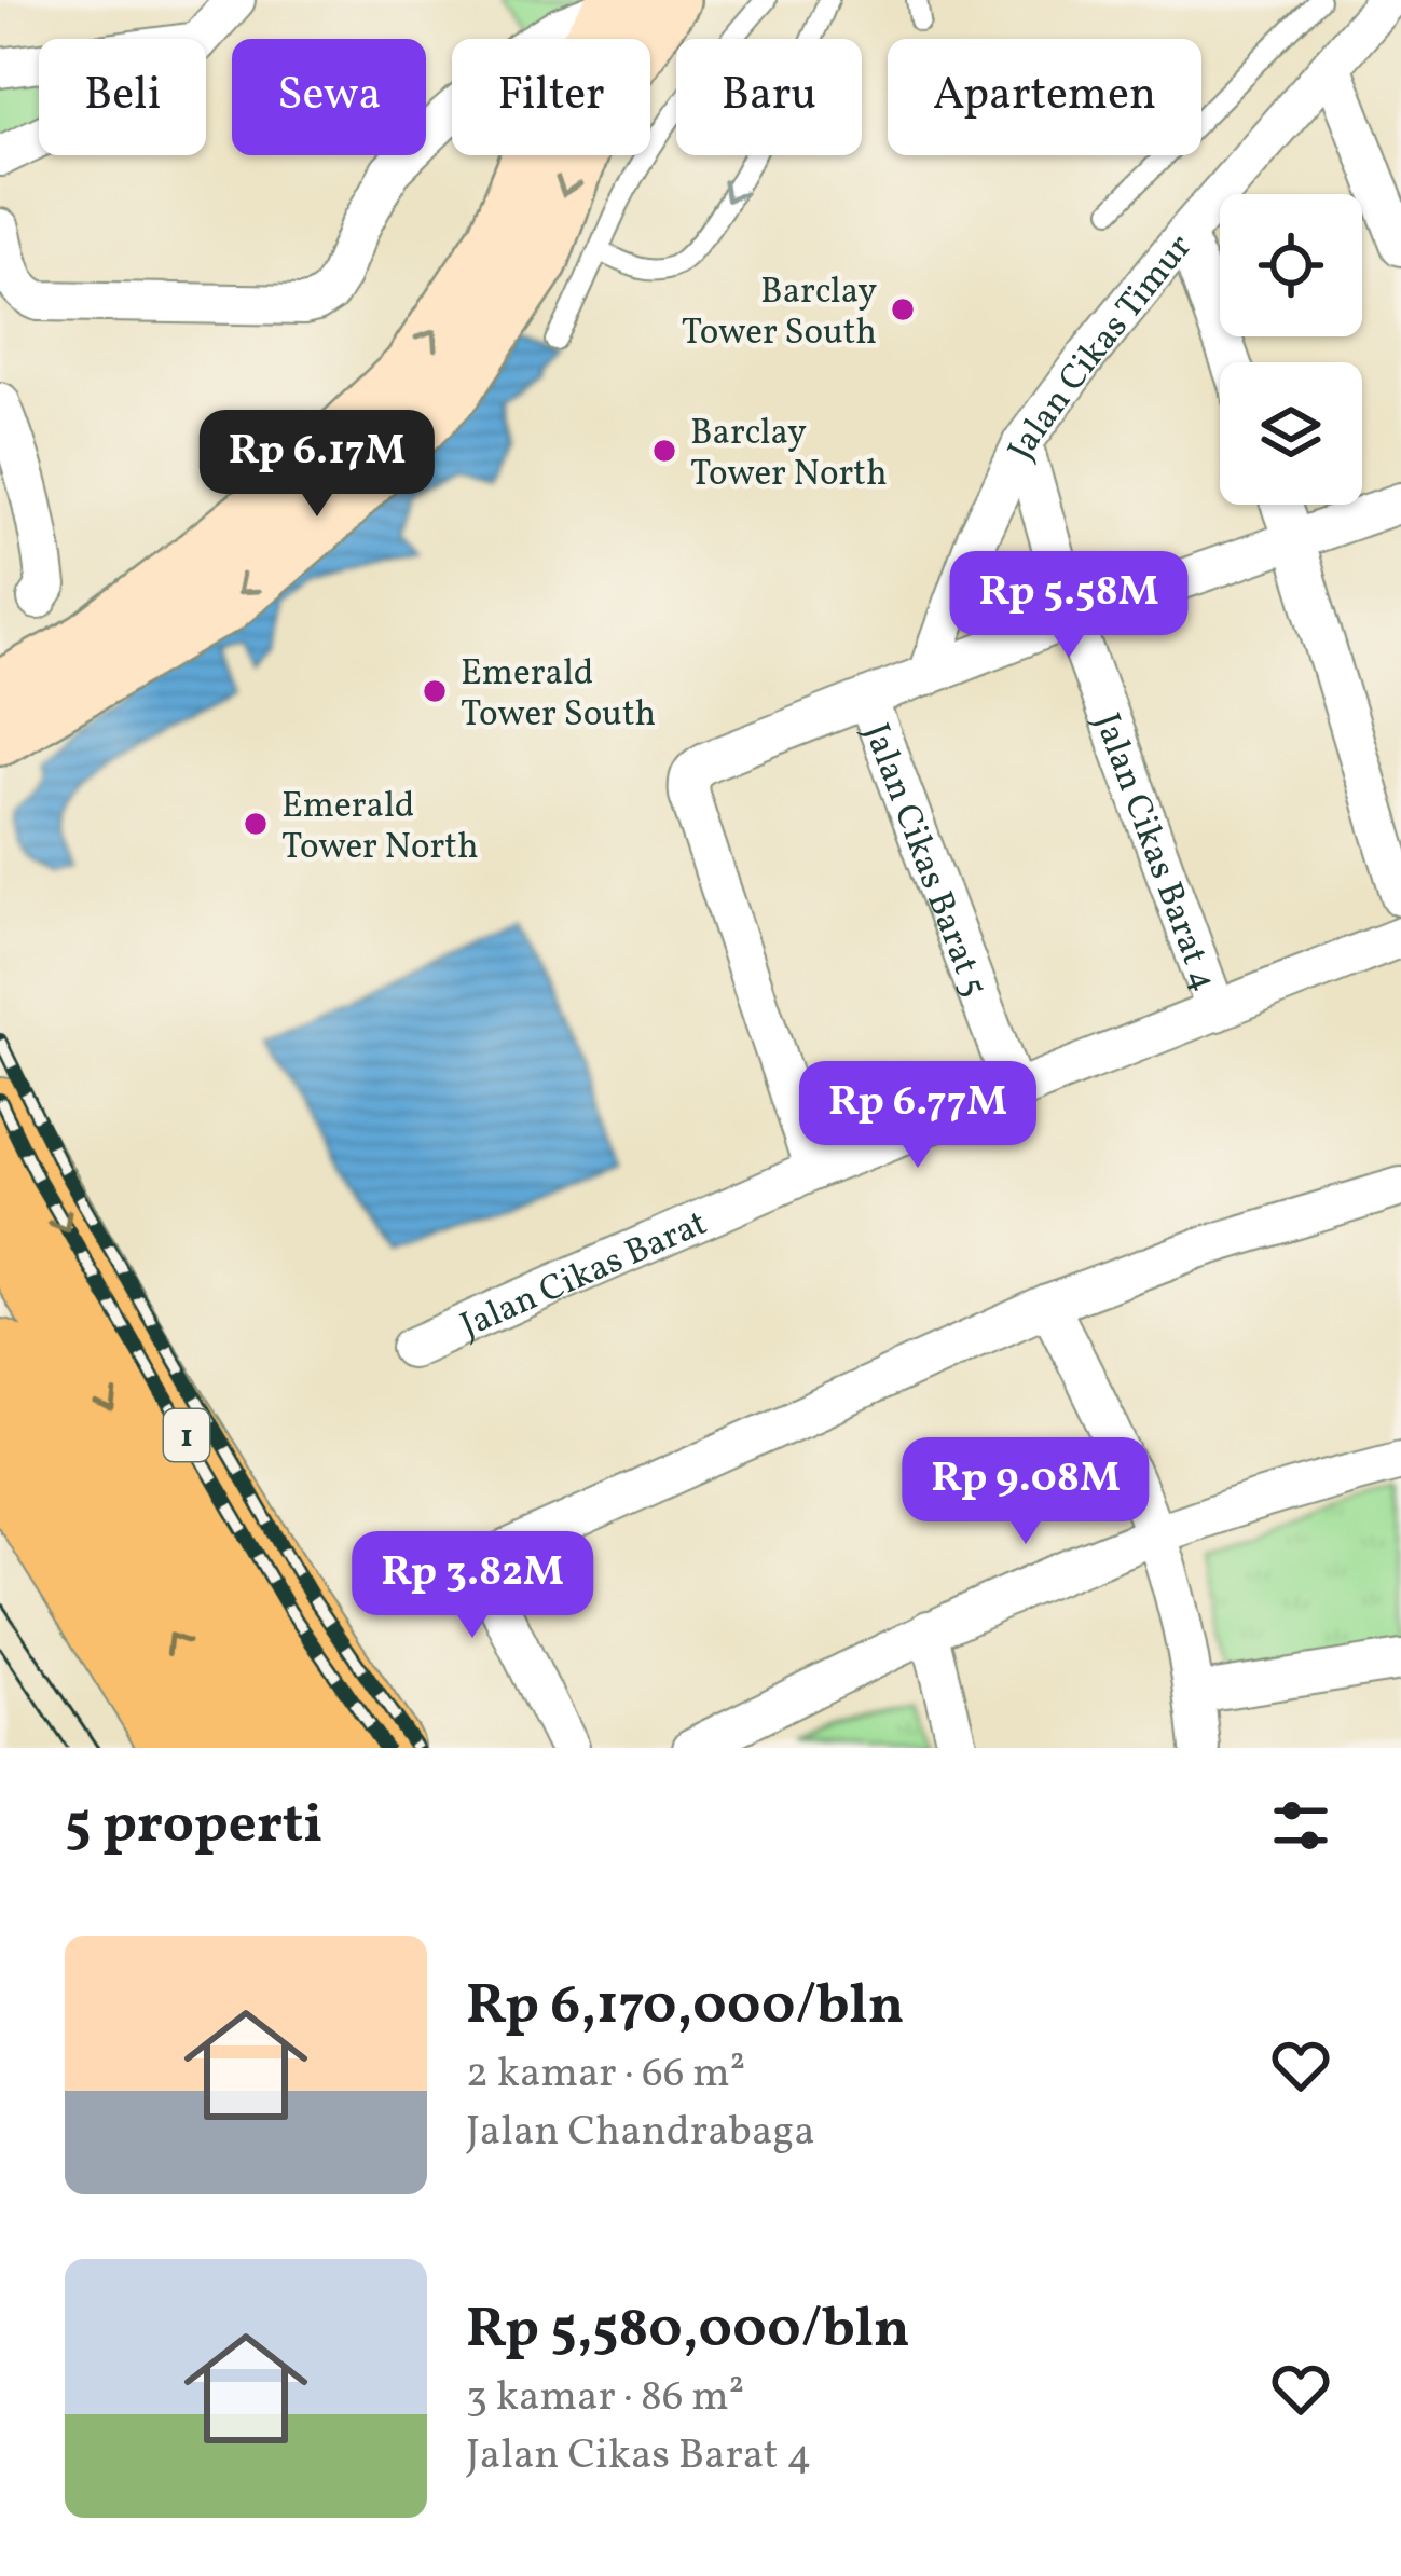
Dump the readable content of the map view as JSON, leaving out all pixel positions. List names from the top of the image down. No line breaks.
{"streets":{"highway":["1"],"street":["Jalan Cikas Timur","Jalan Cikas Barat 4","Jalan Cikas Barat 5","Jalan Cikas Barat"]},"crossings":[["Jalan Cikas Timur","Jalan Cikas Barat 4"],["Jalan Cikas Barat 4","Jalan Cikas Barat"],["Jalan Cikas Barat 5","Jalan Cikas Barat"]],"places":["Barclay Tower South","Barclay Tower North","Emerald Tower South","Emerald Tower North"],"page":{"chip":["Beli","Sewa","Filter","Baru","Apartemen"],"price":["Rp 6.17M","Rp 5.58M","Rp 6.77M","Rp 9.08M","Rp 3.82M"],"heading":"5 properti","list":[{"name":"Rp 6,170,000/bln","note":"2 kamar · 66 m² · Jalan Chandrabaga"},{"name":"Rp 5,580,000/bln","note":"3 kamar · 86 m² · Jalan Cikas Barat 4"}]}}
